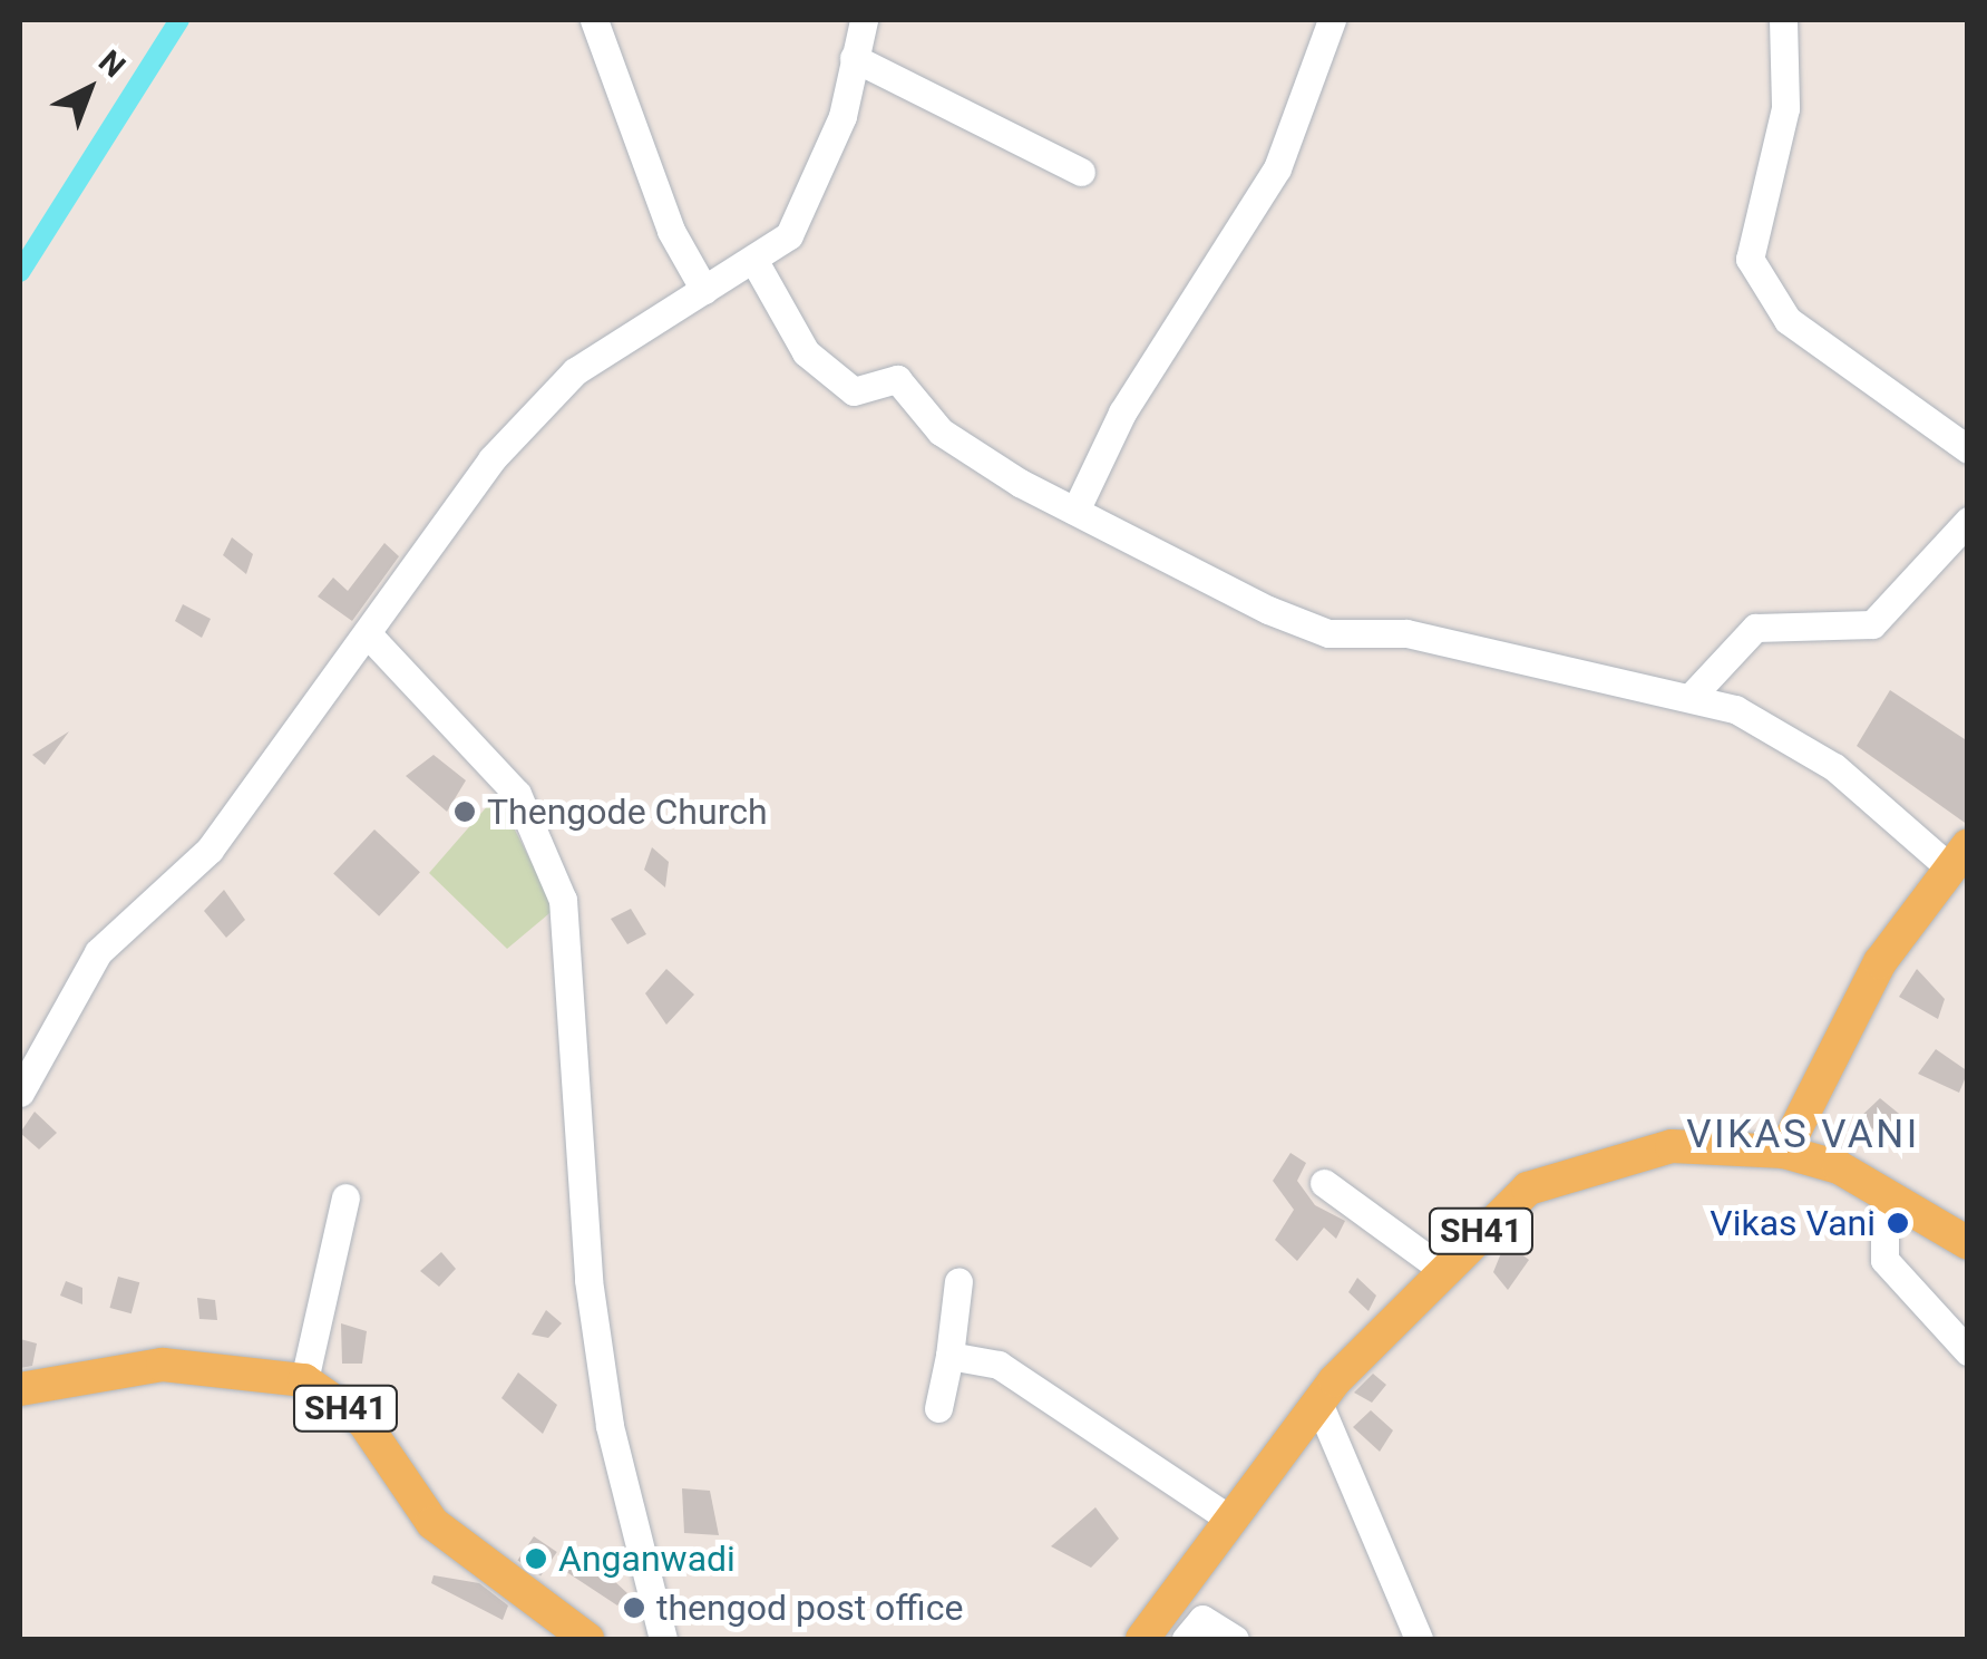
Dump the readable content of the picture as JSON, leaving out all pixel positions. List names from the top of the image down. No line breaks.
{"streets":{"main road":["SH41"]},"districts":["VIKAS VANI"],"places":["Thengode Church","Vikas Vani","Anganwadi","thengod post office"],"north":"top right"}
